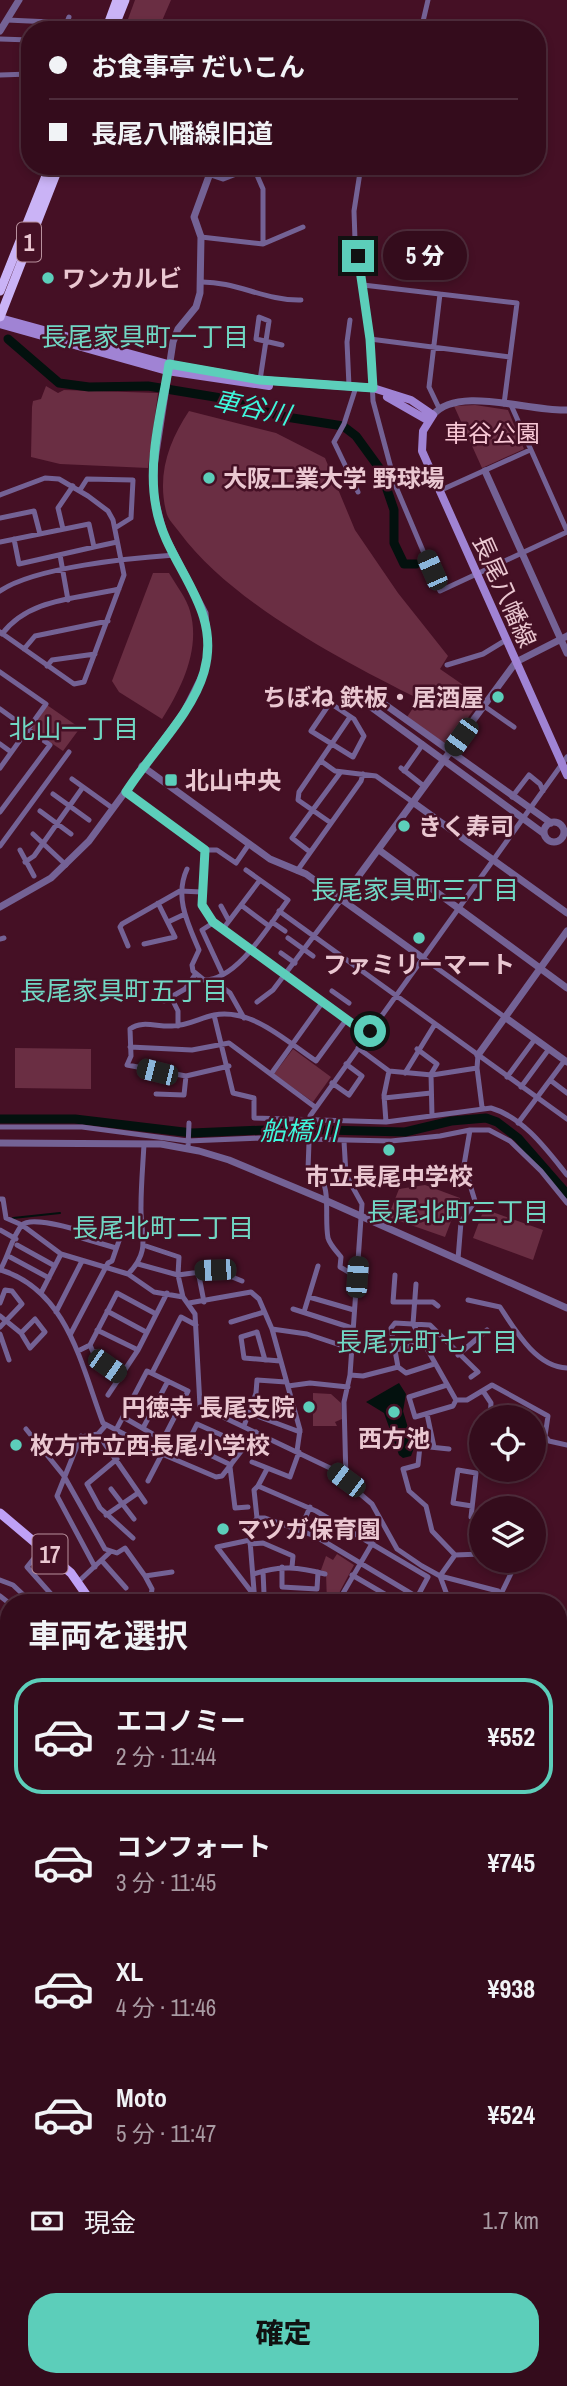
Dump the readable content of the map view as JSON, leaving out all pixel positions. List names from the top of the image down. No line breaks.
{"streets":{"highway":["1"],"main road":["長尾八幡線","17"]},"districts":["長尾家具町一丁目","北山一丁目","長尾家具町三丁目","長尾家具町五丁目","長尾北町三丁目","長尾北町二丁目","長尾元町七丁目"],"water":["車谷川","船橋川"],"parks":["車谷公園"],"places":{"other":["ワンカルビ","大阪工業大学 野球場","ちぼね 鉄板・居酒屋","きく寿司","ファミリーマート","市立長尾中学校","円徳寺 長尾支院","西方池","枚方市立西長尾小学校","マツガ保育園"],"transit":["北山中央"]},"page":{"banner":["お食事亭 だいこん","長尾八幡線旧道"],"bubble":"5 分","heading":"車両を選択","list":[{"name":"エコノミー","note":"2 分 · 11:44","value":"¥552"},{"name":"コンフォート","note":"3 分 · 11:45","value":"¥745"},{"name":"XL","note":"4 分 · 11:46","value":"¥938"},{"name":"Moto","note":"5 分 · 11:47","value":"¥524"}],"pay":["現金","1.7 km"],"buttons":"確定"}}
